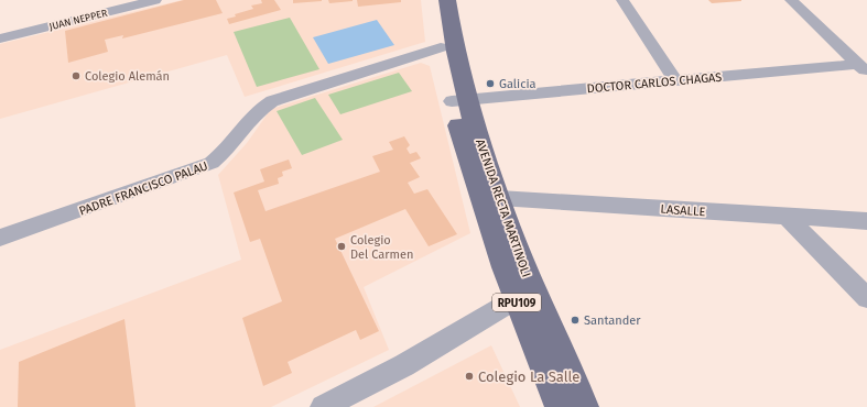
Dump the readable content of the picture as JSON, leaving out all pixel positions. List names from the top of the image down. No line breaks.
{"streets":{"main road":["AVENIDA RECTA MARTINOLI","RPU109"],"street":["JUAN NEPPER","DOCTOR CARLOS CHAGAS","PADRE FRANCISCO PALAU","LASALLE"]},"crossings":[["DOCTOR CARLOS CHAGAS","AVENIDA RECTA MARTINOLI"],["PADRE FRANCISCO PALAU","AVENIDA RECTA MARTINOLI"],["AVENIDA RECTA MARTINOLI","LASALLE"]],"places":["Colegio Alemán","Galicia","Colegio Del Carmen","Santander","Colegio La Salle"]}
